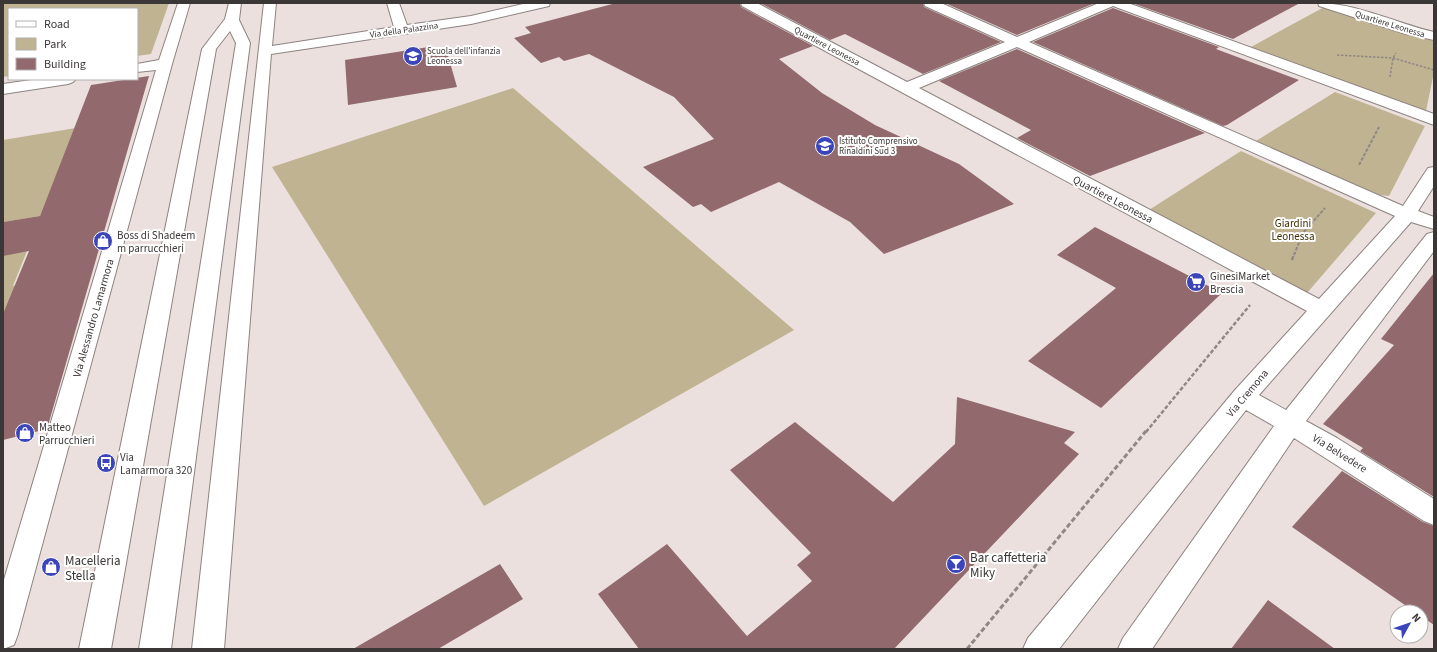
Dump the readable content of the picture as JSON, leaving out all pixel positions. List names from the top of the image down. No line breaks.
{"streets":{"street":["Quartiere Leonessa","Via della Palazzina","Via Alessandro Lamarmora","Via Cremona","Via Belvedere"]},"crossings":[["Quartiere Leonessa","Via Cremona"],["Via Cremona","Via Belvedere"]],"parks":["Giardini Leonessa"],"places":{"school or university":["Scuola dell'infanzia Leonessa","Istituto Comprensivo Rinaldini Sud 3"],"shop":["Boss di Shadeem m parrucchieri","Matteo Parrucchieri","Macelleria Stella"],"supermarket":["GinesiMarket Brescia"],"bus stop":["Via Lamarmora 320"],"bar":["Bar caffetteria Miky"]},"legend":["Road","Park","Building"],"north":"top right"}
